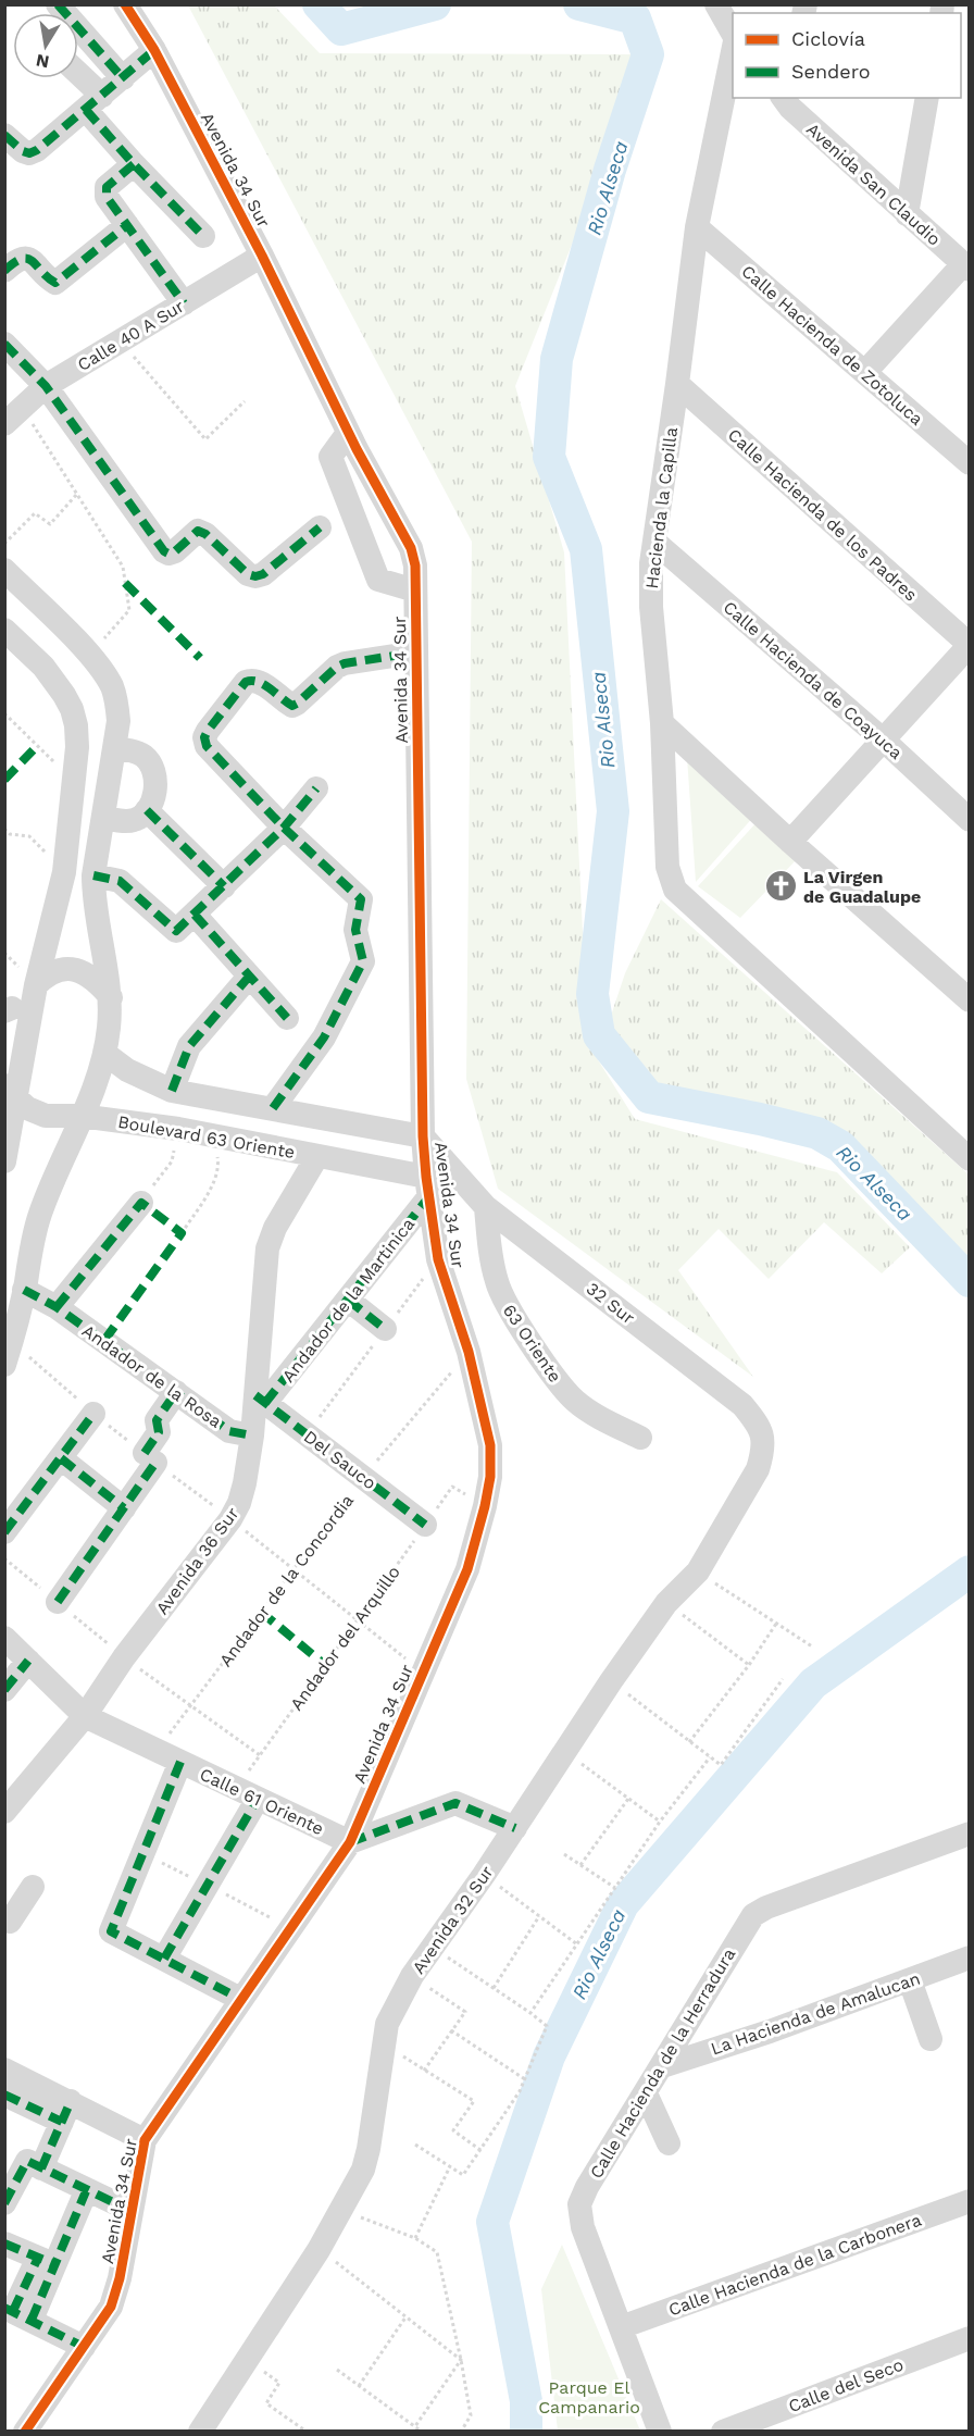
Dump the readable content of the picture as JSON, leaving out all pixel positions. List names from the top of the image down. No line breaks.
{"streets":{"street":["Avenida 34 Sur","Avenida San Claudio","Calle 40 A Sur","Calle Hacienda de Zotoluca","Hacienda la Capilla","Calle Hacienda de los Padres","Calle Hacienda de Coayuca","Boulevard 63 Oriente","Andador de la Martinica","32 Sur","63 Oriente","Andador de la Rosa","Del Sauco","Avenida 36 Sur","Calle 61 Oriente","Avenida 32 Sur","La Hacienda de Amalucan","Calle Hacienda de la Herradura","Calle Hacienda de la Carbonera","Calle del Seco"],"path":["Andador de la Concordia","Andador del Arquillo"]},"crossings":[["Avenida 34 Sur","Calle 40 A Sur"],["Avenida 34 Sur","Boulevard 63 Oriente"],["Avenida 34 Sur","Andador de la Martinica"],["Avenida 34 Sur","32 Sur"],["Avenida 34 Sur","Andador de la Concordia"],["Avenida 34 Sur","Calle 61 Oriente"],["Calle Hacienda de Zotoluca","Hacienda la Capilla"],["Hacienda la Capilla","Calle Hacienda de los Padres"],["Hacienda la Capilla","Calle Hacienda de Coayuca"],["Boulevard 63 Oriente","Andador de la Martinica"],["Boulevard 63 Oriente","Avenida 36 Sur"],["Andador de la Martinica","Del Sauco"],["Andador de la Martinica","Avenida 36 Sur"],["32 Sur","63 Oriente"],["32 Sur","Avenida 32 Sur"],["Andador de la Rosa","Avenida 36 Sur"],["Del Sauco","Avenida 36 Sur"],["Del Sauco","Andador de la Concordia"],["Del Sauco","Andador del Arquillo"],["Avenida 36 Sur","Calle 61 Oriente"],["Andador de la Concordia","Calle 61 Oriente"],["Andador del Arquillo","Calle 61 Oriente"],["La Hacienda de Amalucan","Calle Hacienda de la Herradura"],["Calle Hacienda de la Herradura","Calle Hacienda de la Carbonera"]],"water":["Rio Alseca"],"parks":["Parque El Campanario"],"places":{"church":["La Virgen de Guadalupe"]},"legend":["Ciclovía","Sendero"],"north":"bottom"}
